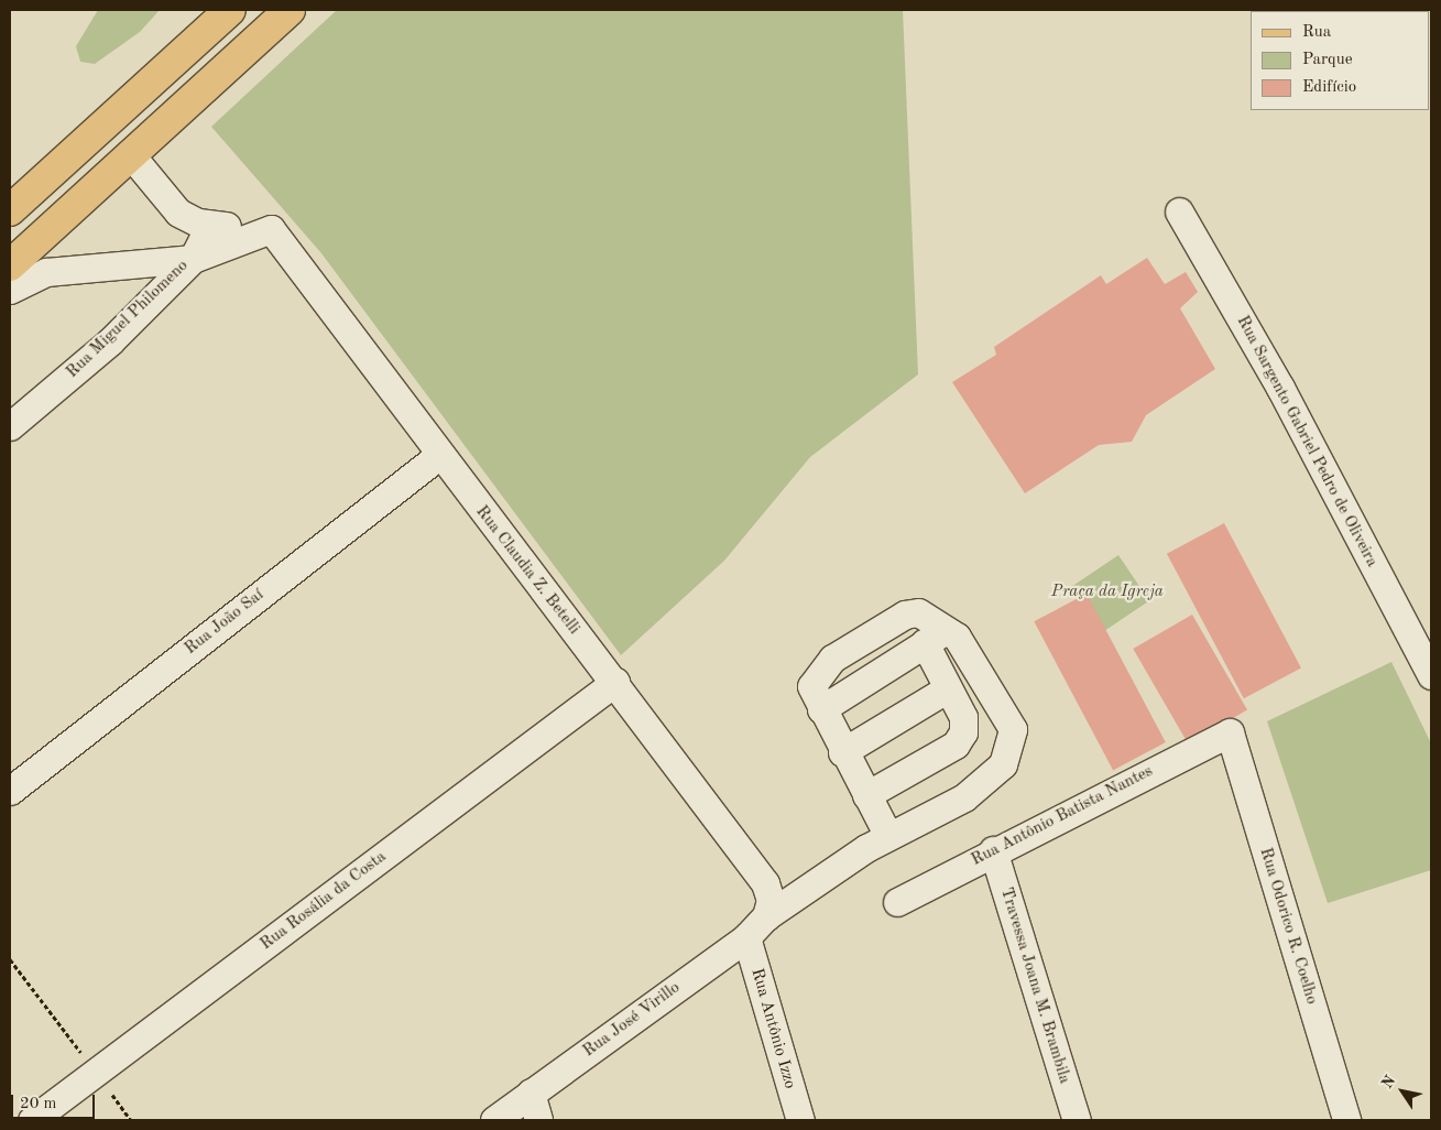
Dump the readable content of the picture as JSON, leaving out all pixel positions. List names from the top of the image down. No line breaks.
{"streets":{"street":["Rua Miguel Philomeno","Rua Sargento Gabriel Pedro de Oliveira","Rua Claudia Z. Betelli","Rua João Saí","Rua Antônio Batista Nantes","Rua Rosália da Costa","Rua Odorico R. Coelho","Travessa Joana M. Brambila","Rua José Virillo","Rua Antônio Izzo"]},"crossings":[["Rua Claudia Z. Betelli","Rua João Saí"],["Rua Claudia Z. Betelli","Rua Rosália da Costa"],["Rua Claudia Z. Betelli","Rua José Virillo"],["Rua Antônio Batista Nantes","Rua Odorico R. Coelho"],["Rua Antônio Batista Nantes","Travessa Joana M. Brambila"],["Rua José Virillo","Rua Antônio Izzo"]],"parks":["Praça da Igreja"],"legend":["Rua","Parque","Edifício"],"scale_bar":"20 m","north":"top left"}
